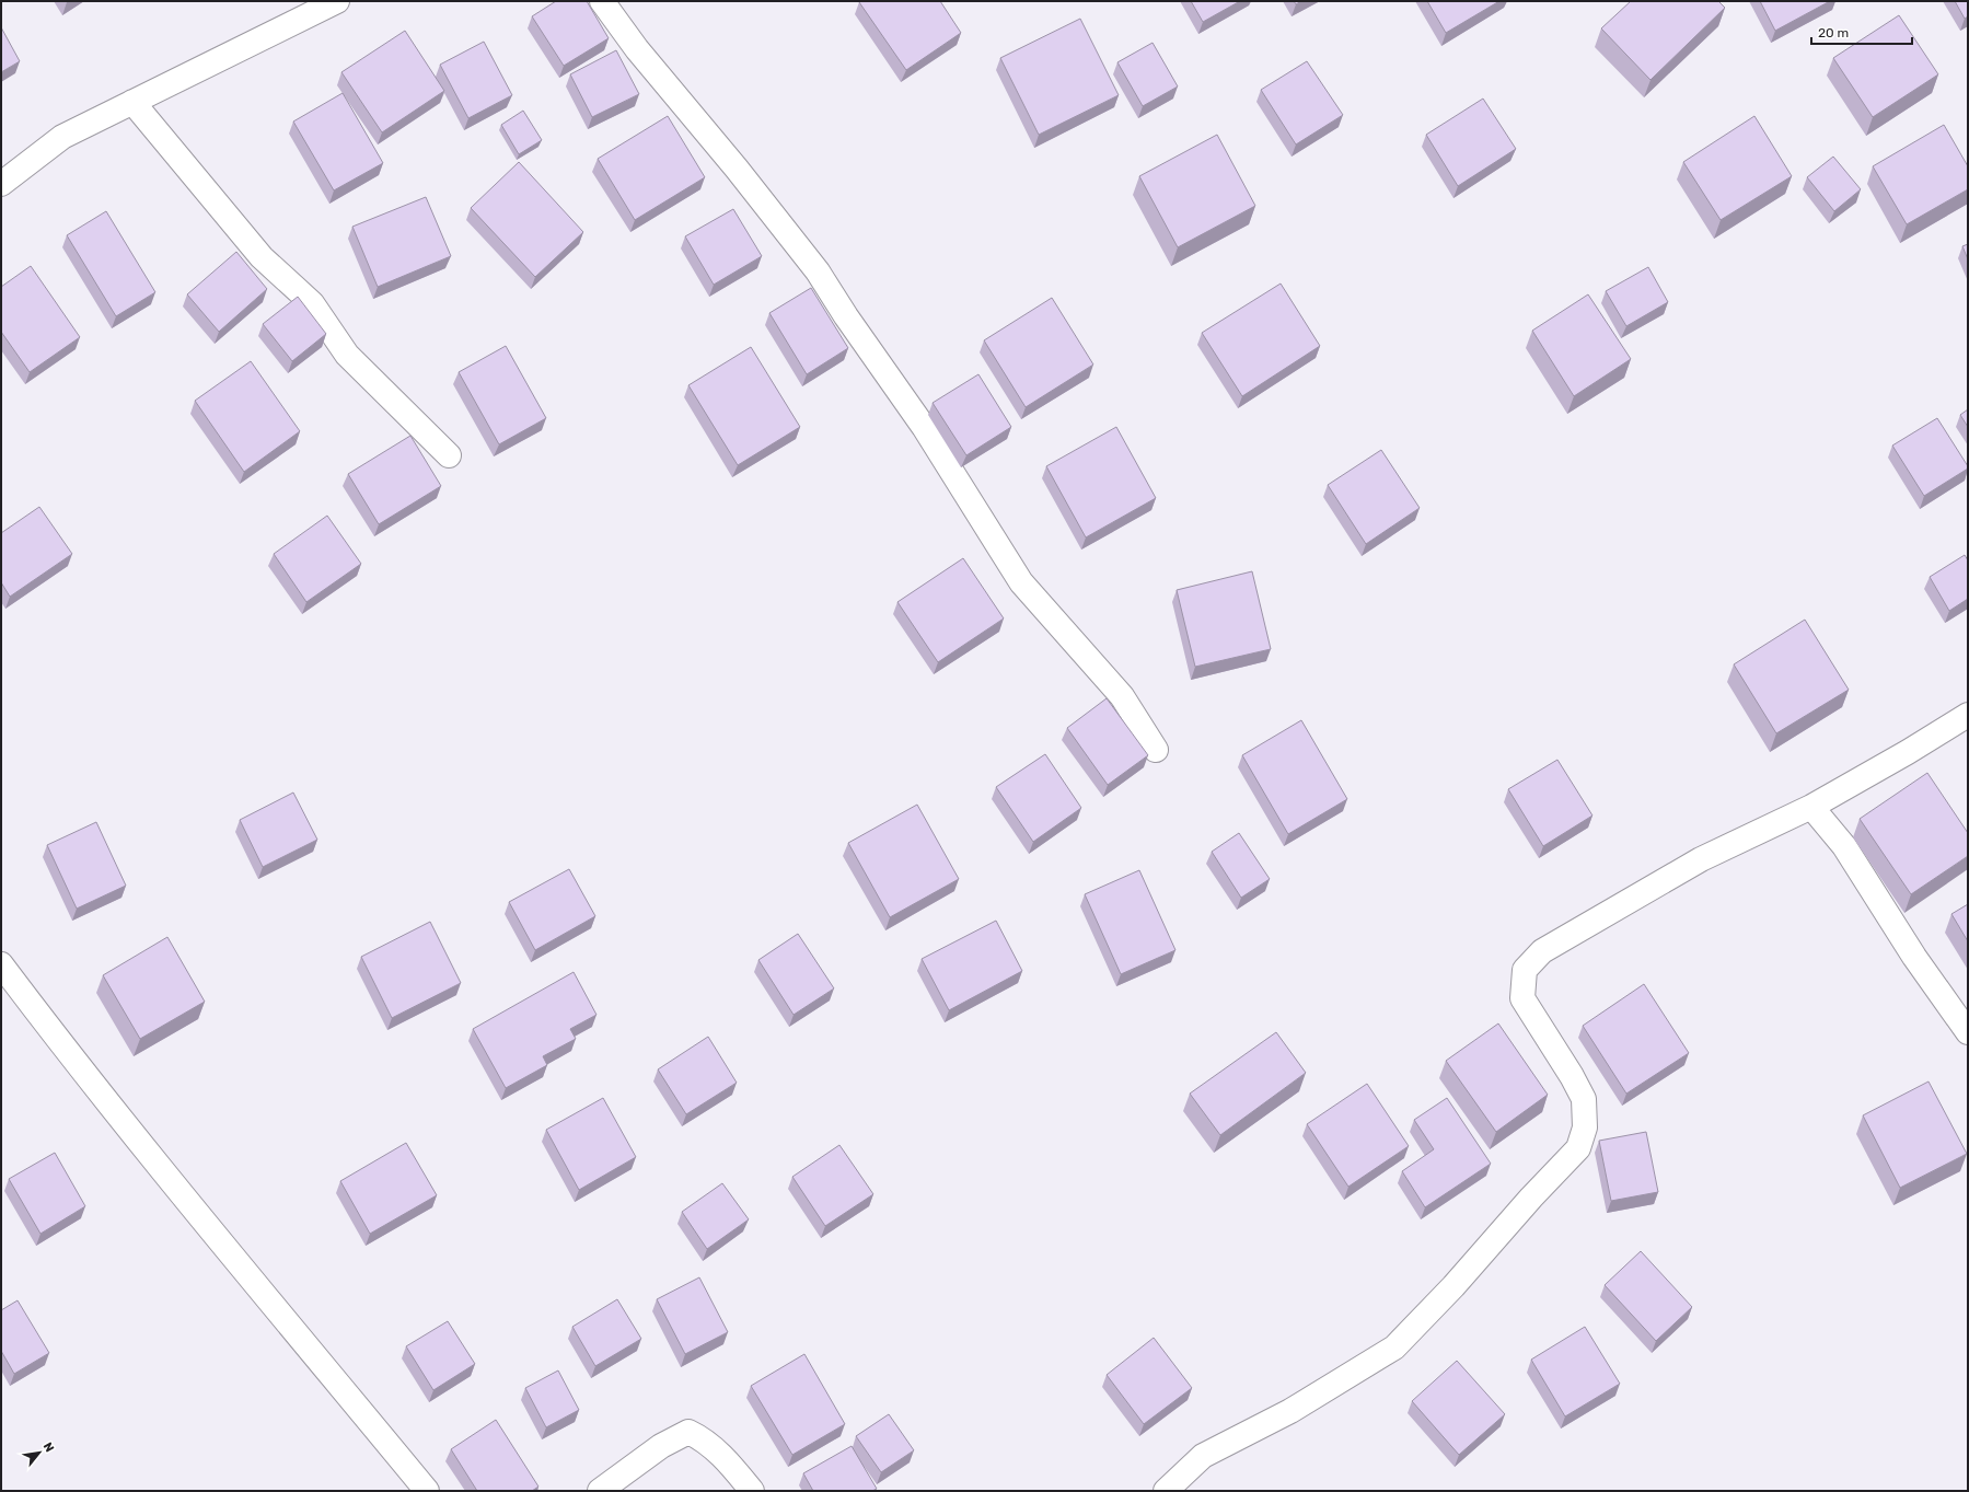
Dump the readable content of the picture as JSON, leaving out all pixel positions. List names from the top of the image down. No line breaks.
{"scale_bar":"20 m","north":"top right"}
